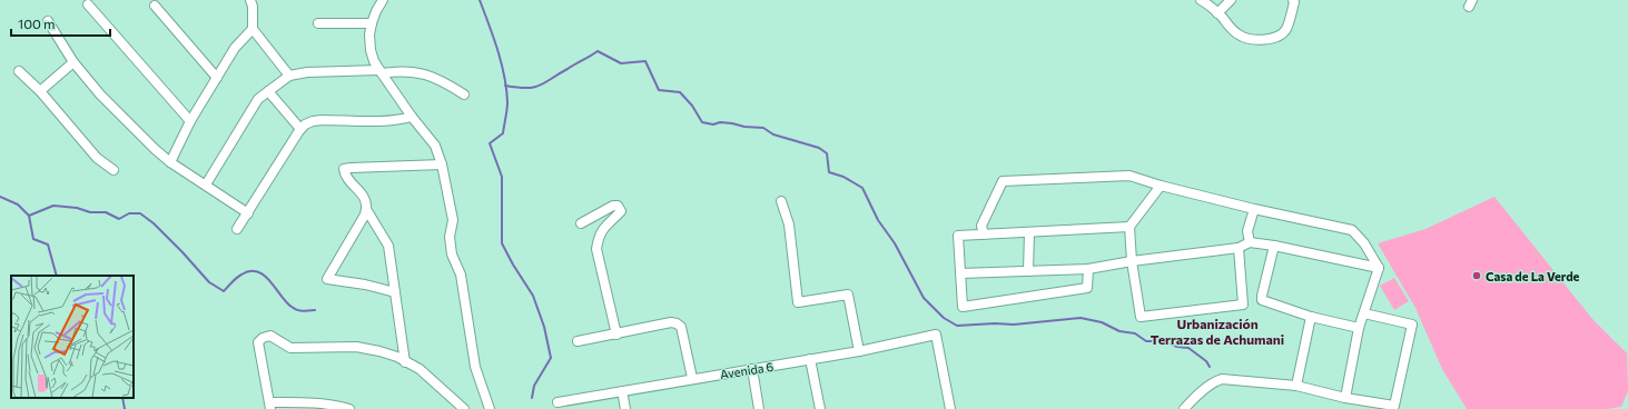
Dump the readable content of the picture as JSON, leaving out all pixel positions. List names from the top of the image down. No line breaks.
{"streets":{"street":["Avenida 6"]},"districts":["Urbanización Terrazas de Achumani"],"places":["Casa de La Verde"],"scale_bar":"100 m"}
